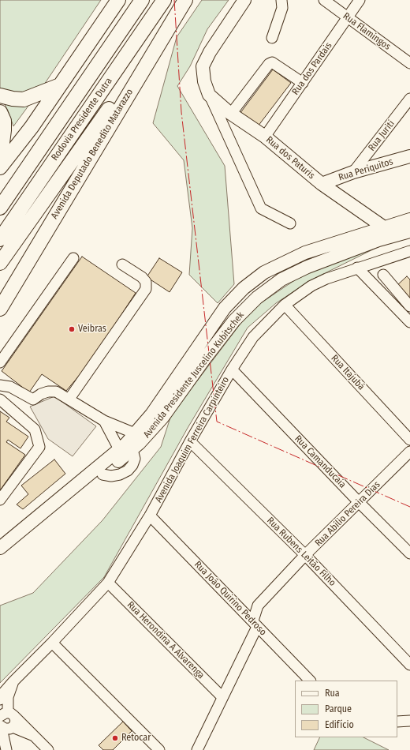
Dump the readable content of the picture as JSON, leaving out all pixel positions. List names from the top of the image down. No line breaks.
{"streets":{"highway":["Rodovia Presidente Dutra","Avenida Deputado Benedito Matarazzo"],"main road":["Rua dos Paturis","Rua Periquitos","Avenida Presidente Juscelino Kubitschek"],"street":["Rua Flamingos","Rua dos Pardais","Rua Juriti","Rua Itajubá","Avenida Joaquim Ferreira Carpinteiro","Rua Camanducaia","Rua Abílio Pereira Dias","Rua Rubens Leitão Filho","Rua João Quirino Pedroso","Rua Herondina A Alvarenga"]},"crossings":[["Rua Flamingos","Rua dos Pardais"],["Rua dos Pardais","Rua dos Paturis"],["Rua Juriti","Rua Periquitos"],["Rua dos Paturis","Rua Periquitos"],["Rua dos Paturis","Avenida Presidente Juscelino Kubitschek"],["Rua Itajubá","Avenida Joaquim Ferreira Carpinteiro"],["Avenida Joaquim Ferreira Carpinteiro","Rua Camanducaia"],["Avenida Joaquim Ferreira Carpinteiro","Rua Rubens Leitão Filho"],["Avenida Joaquim Ferreira Carpinteiro","Rua João Quirino Pedroso"],["Avenida Joaquim Ferreira Carpinteiro","Rua Herondina A Alvarenga"],["Rua Camanducaia","Rua Abílio Pereira Dias"],["Rua Abílio Pereira Dias","Rua Rubens Leitão Filho"],["Rua Abílio Pereira Dias","Rua João Quirino Pedroso"],["Rua Abílio Pereira Dias","Rua Herondina A Alvarenga"]],"places":["Veibras","Retocar"],"legend":["Rua","Parque","Edifício"]}
